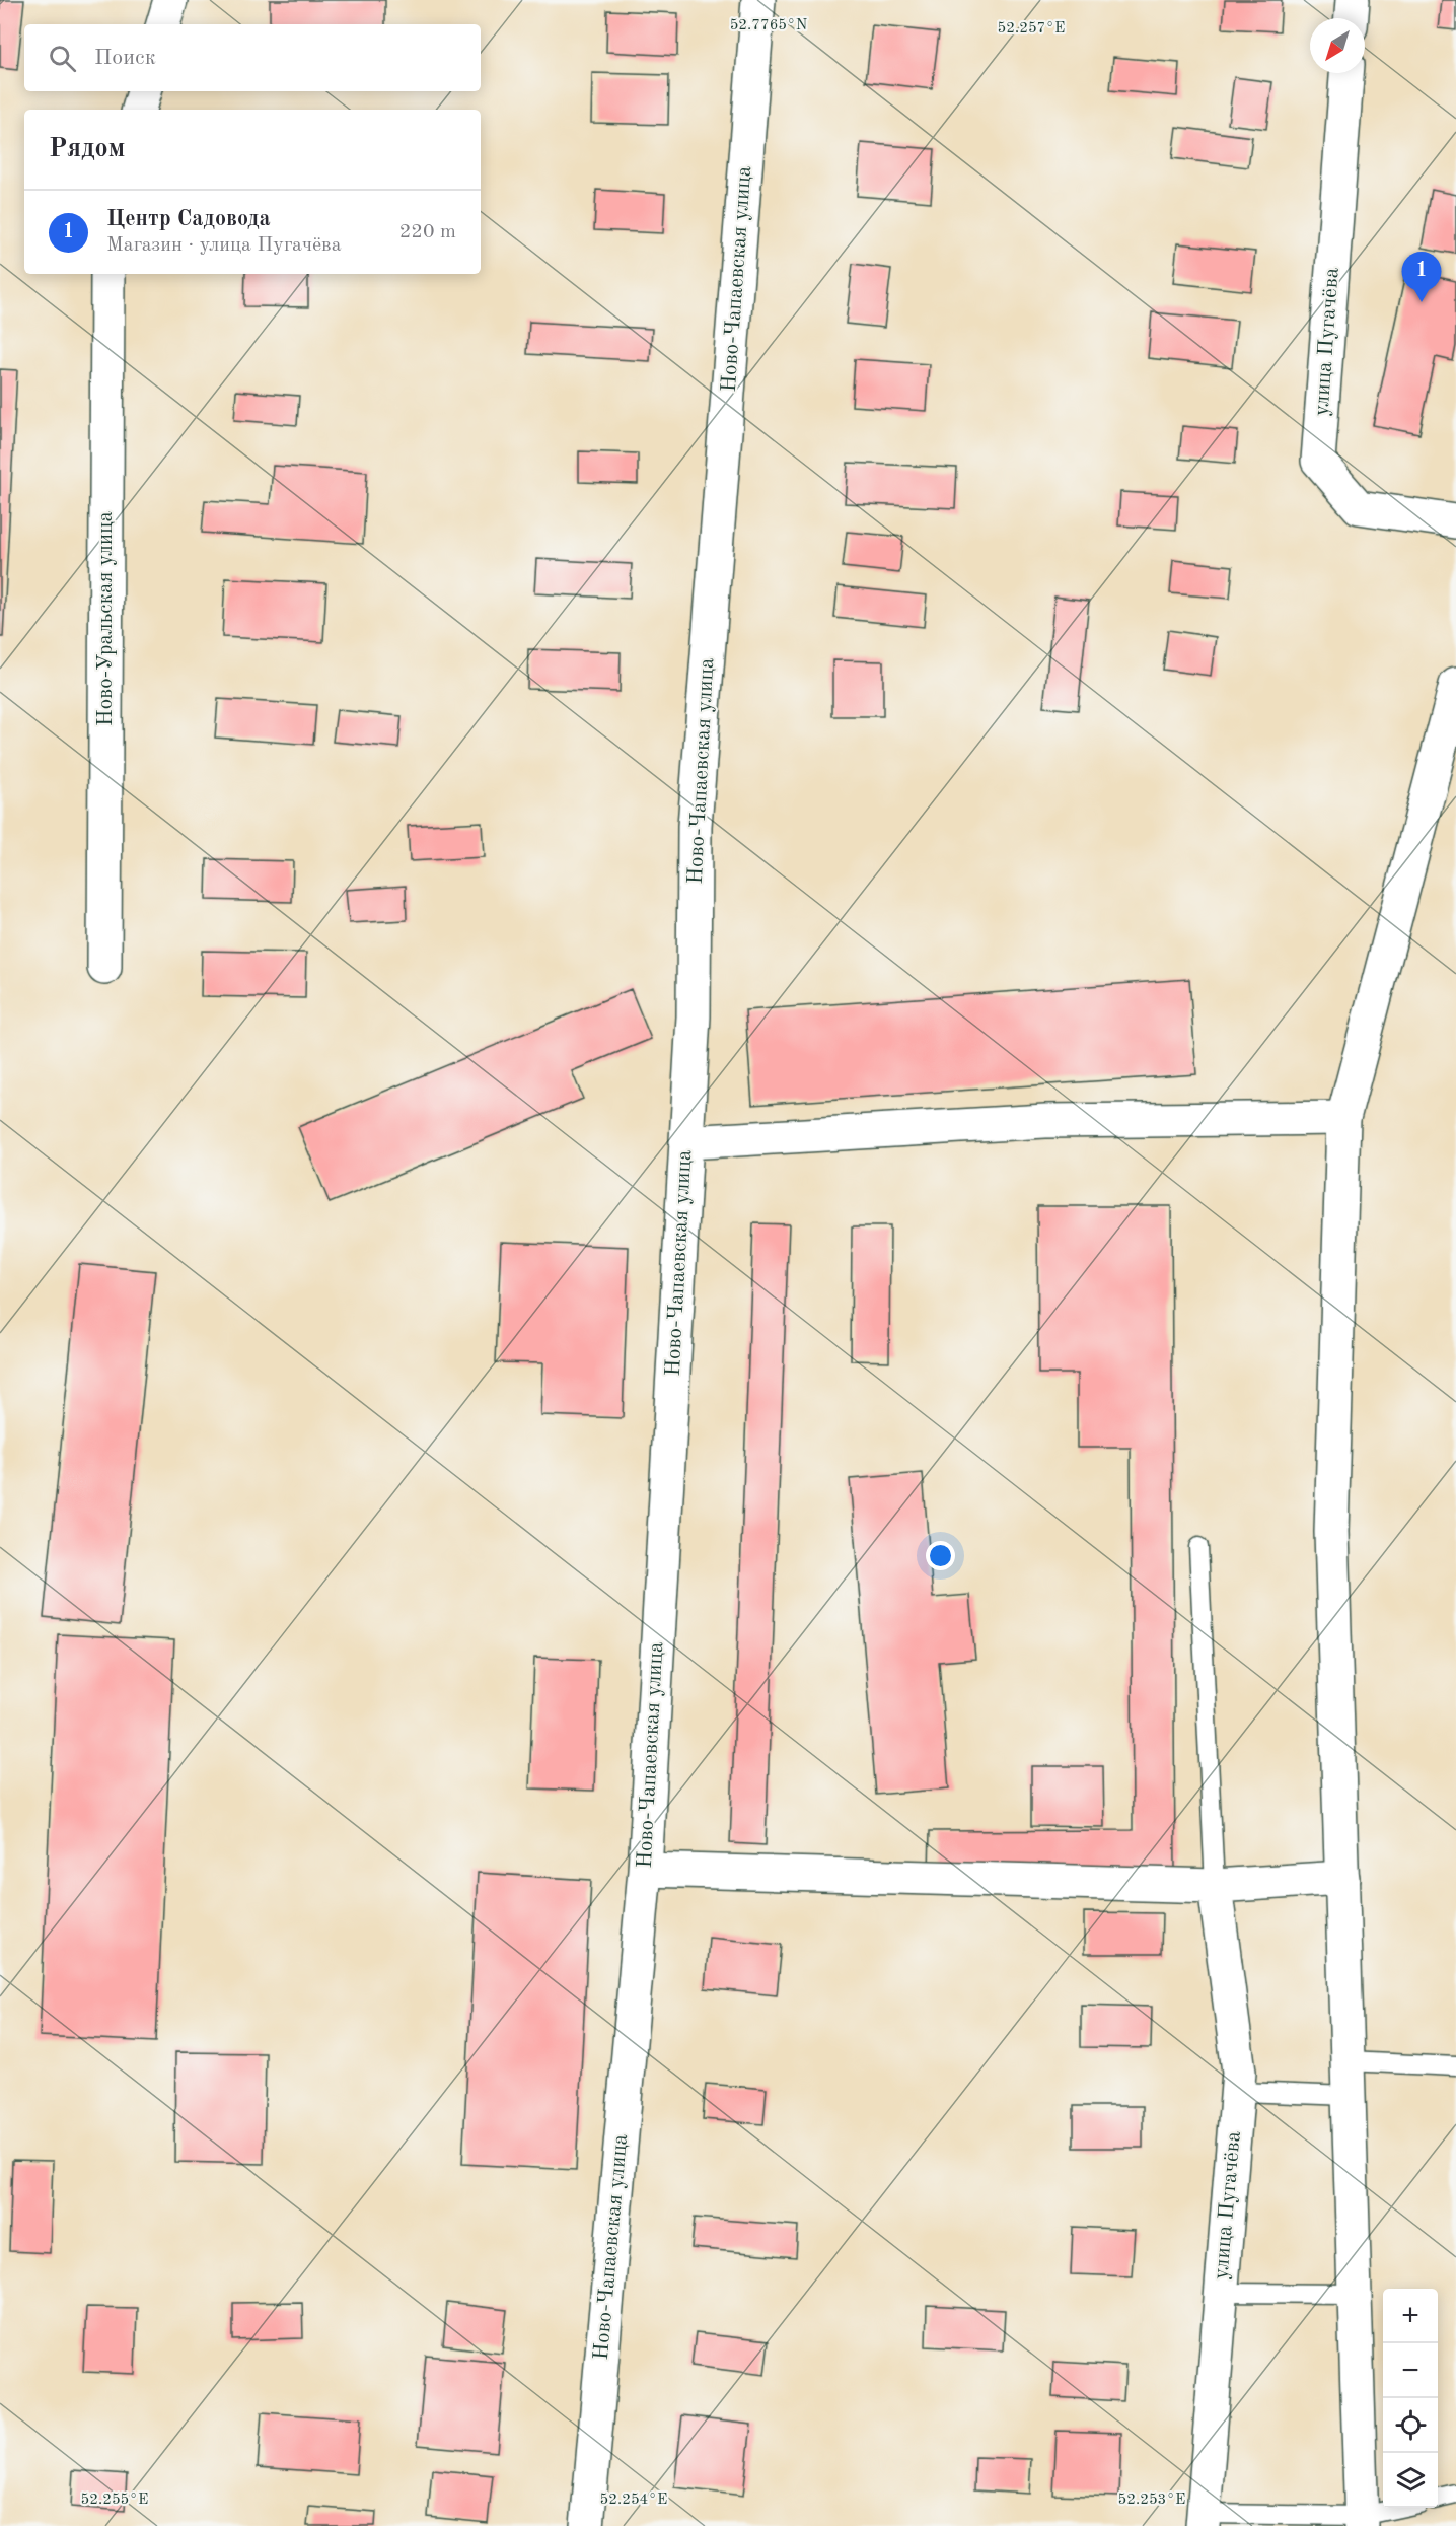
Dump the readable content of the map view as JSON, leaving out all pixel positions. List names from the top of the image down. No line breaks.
{"streets":{"street":["Ново-Чапаевская улица","улица Пугачёва","Ново-Уральская улица"]},"north":"bottom left","page":{"search":"Поиск","heading":"Рядом","list":[{"mark":"1","name":"Центр Садовода","note":"Магазин · улица Пугачёва","value":"220 m"}],"pins":"1","map_buttons":["+","−"]},"coordinates":["52.7765°N","52.257°E","52.255°E","52.254°E","52.253°E"]}
